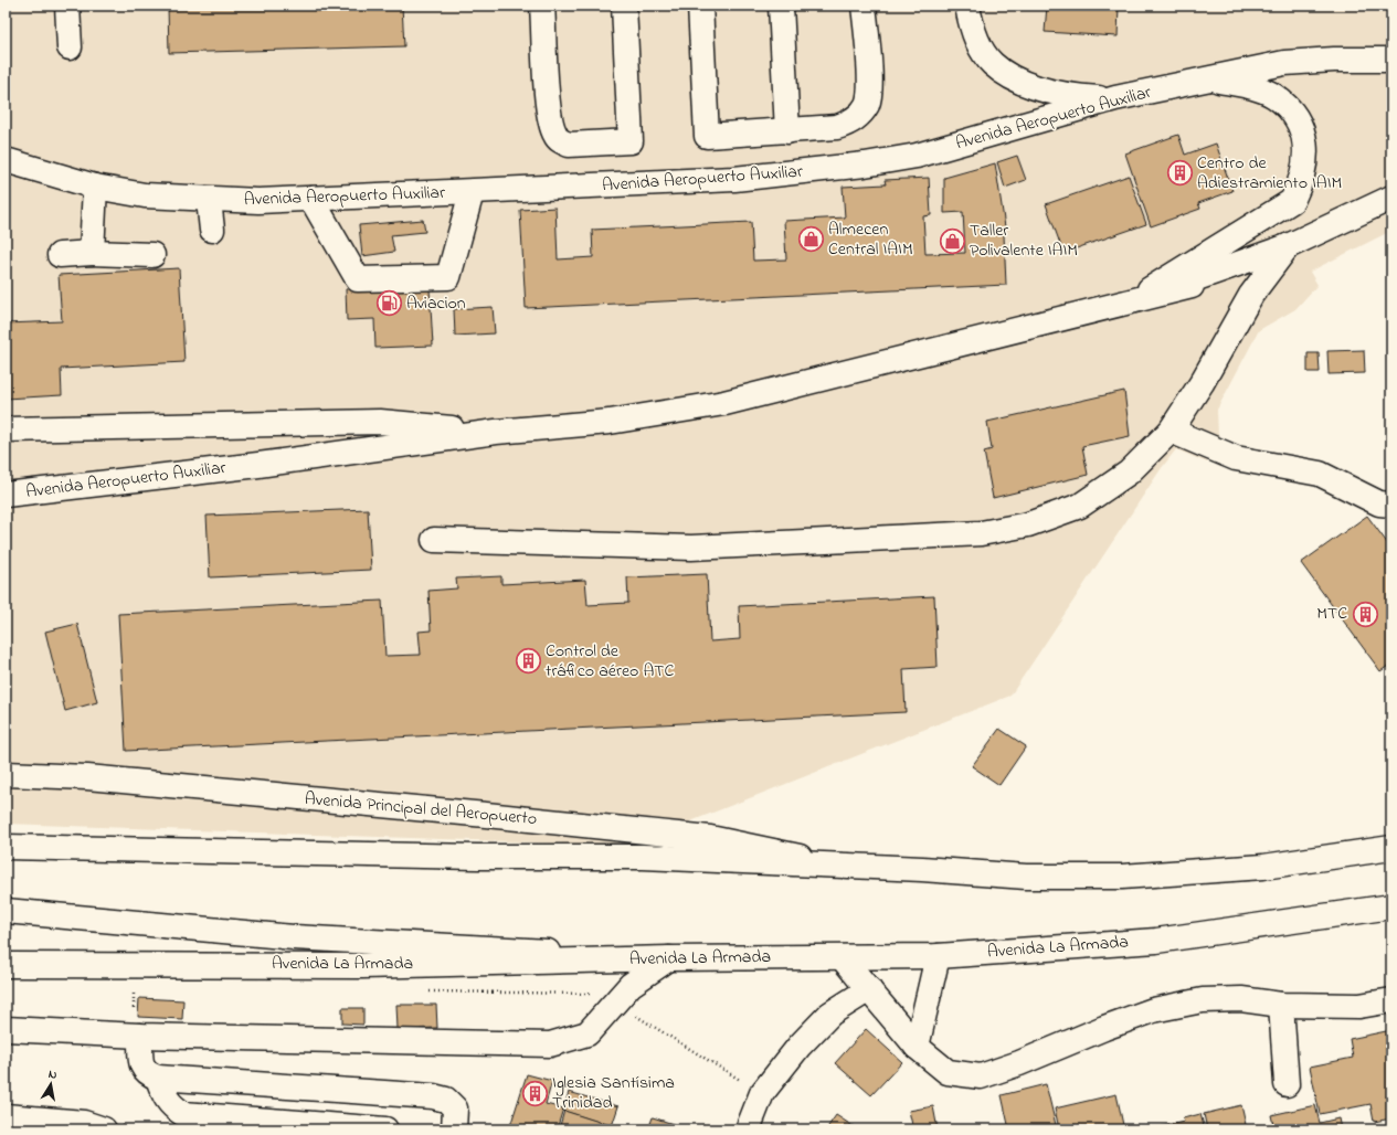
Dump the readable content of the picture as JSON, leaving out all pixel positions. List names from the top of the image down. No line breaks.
{"streets":{"main road":["Avenida Aeropuerto Auxiliar","Avenida Principal del Aeropuerto","Avenida La Armada"]},"places":{"building":["Centro de Adiestramiento IAIM","MTC","Control de tráfico aéreo ATC","Iglesia Santísima Trinidad"],"shop":["Almecen Central IAIM","Taller Polivalente IAIM"],"fuel station":["Aviacion"]},"north":"top"}
